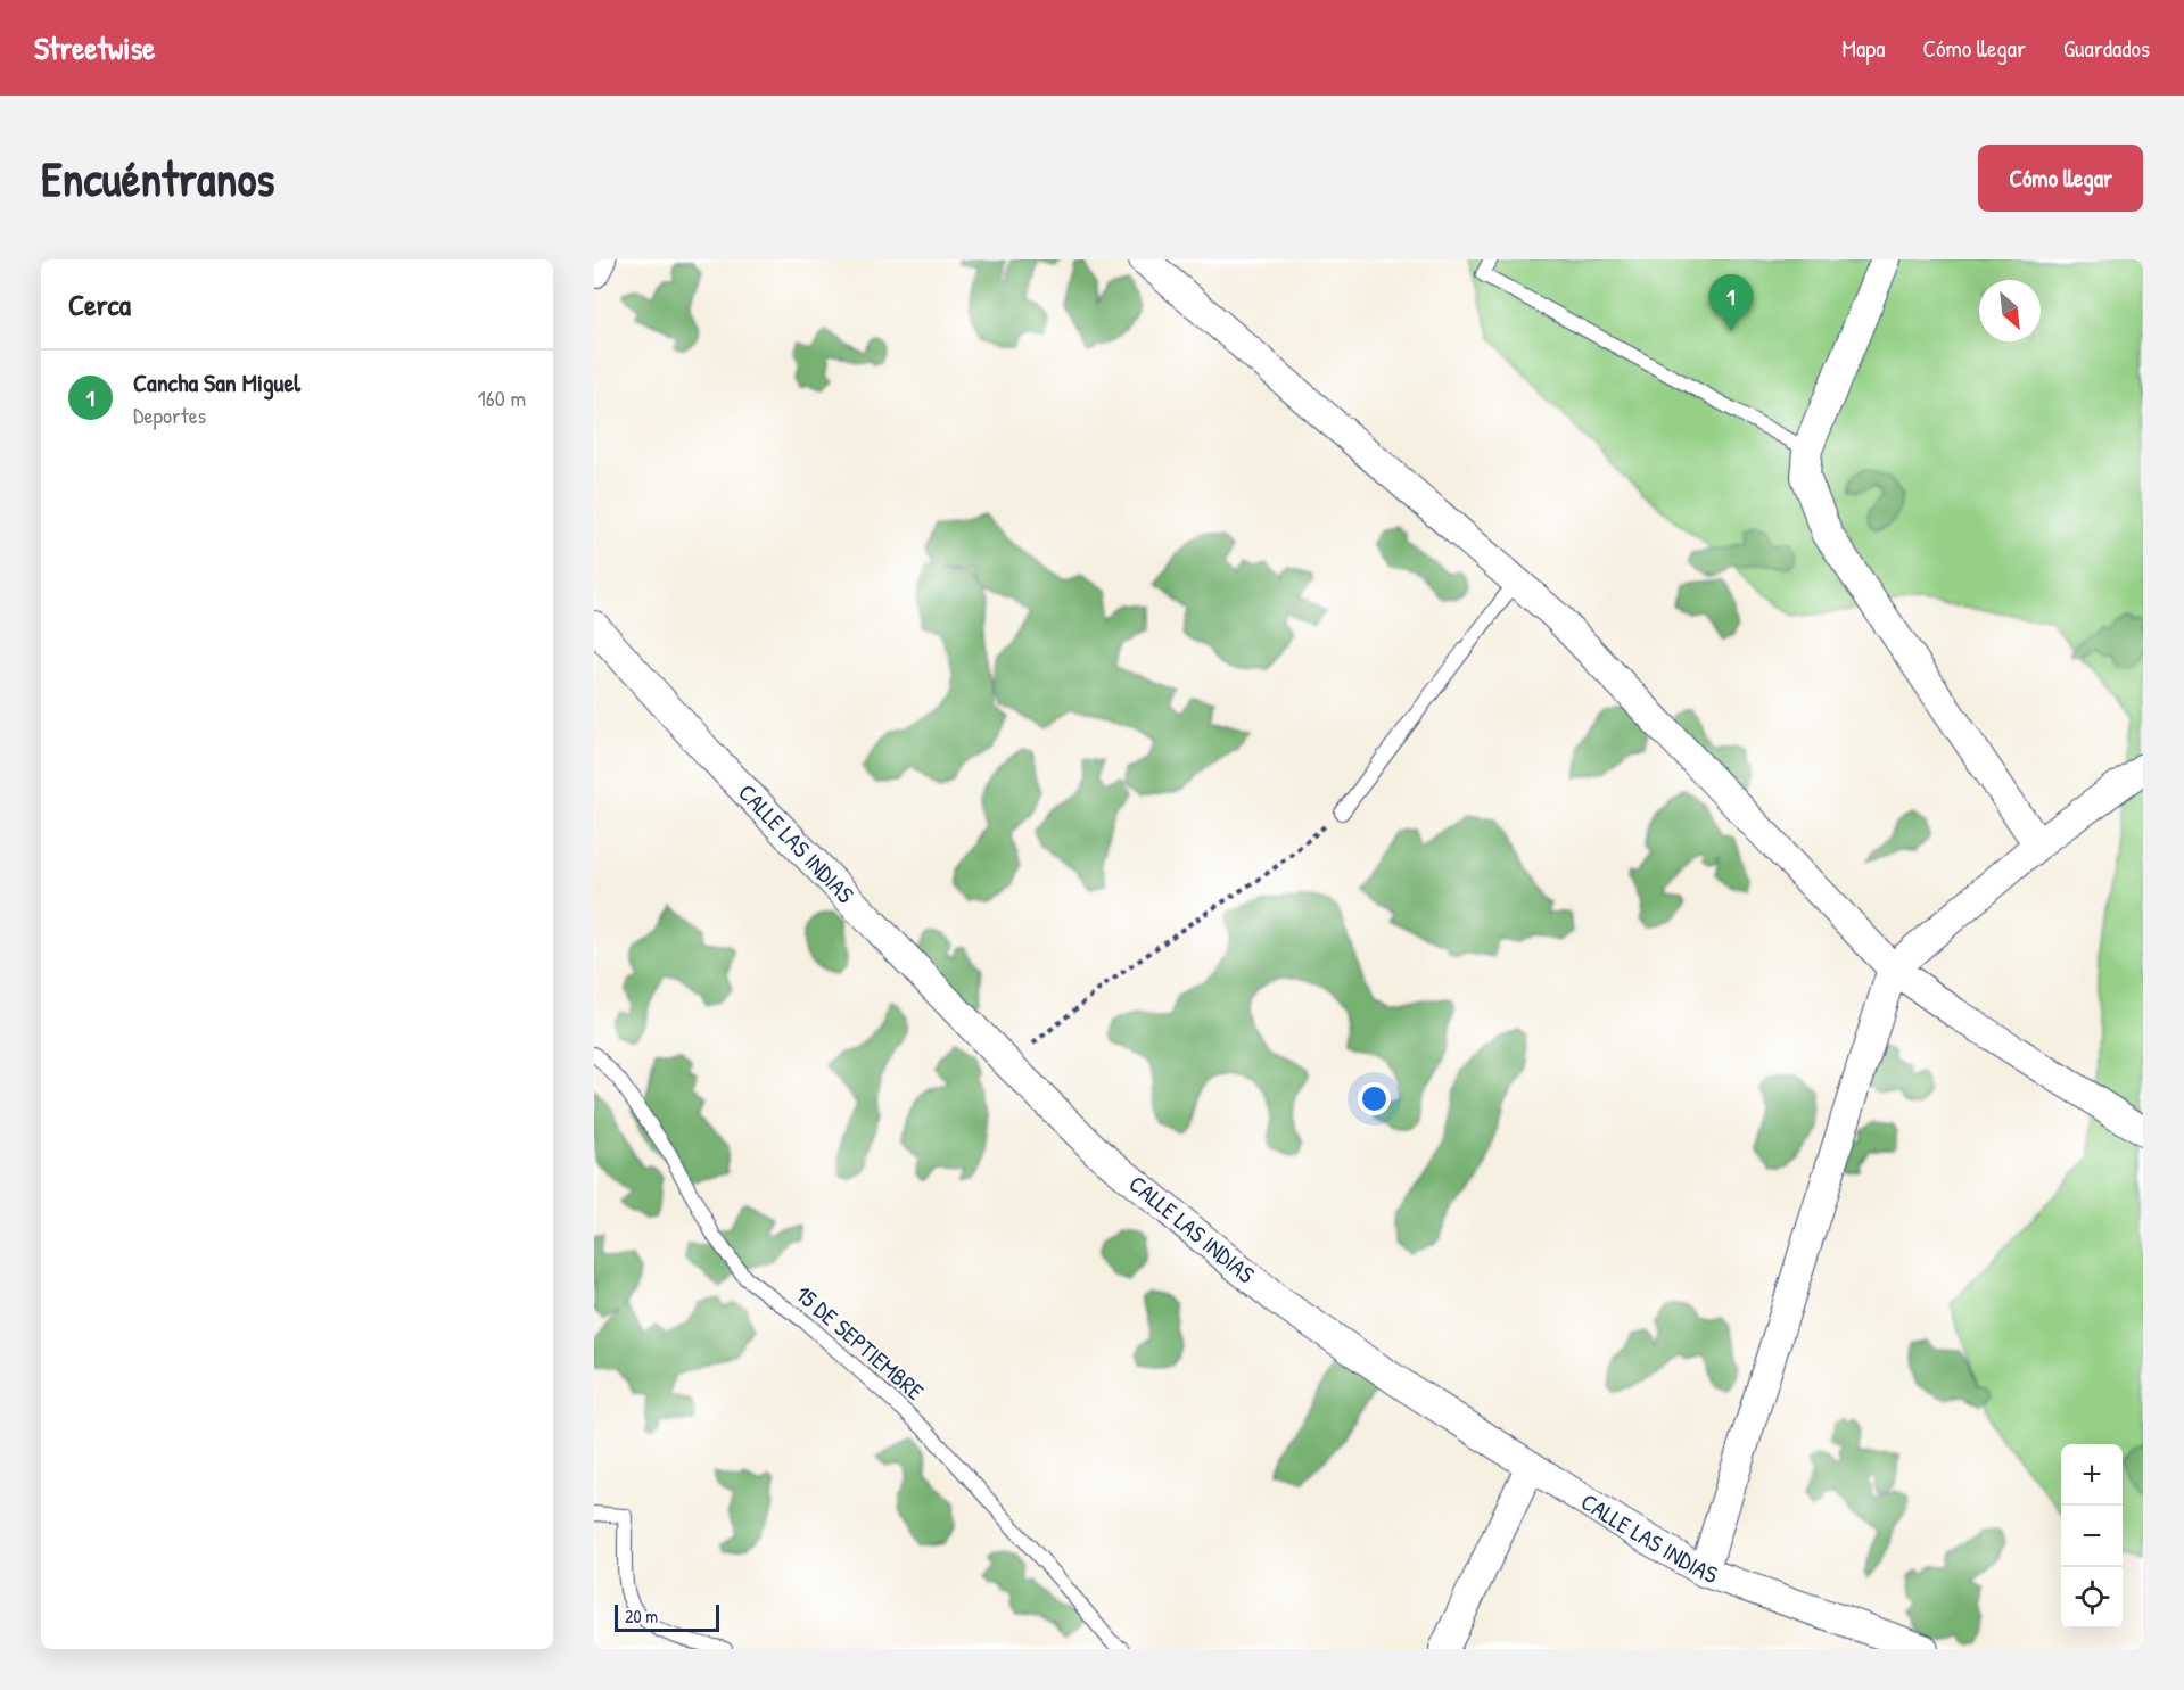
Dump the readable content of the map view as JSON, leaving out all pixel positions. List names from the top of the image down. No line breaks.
{"streets":{"street":["CALLE LAS INDIAS"],"lane":["15 DE SEPTIEMBRE"]},"scale_bar":"20 m","north":"bottom right","page":{"header":"Streetwise","nav":["Mapa","Cómo llegar","Guardados"],"buttons":"Cómo llegar","title":"Encuéntranos","heading":"Cerca","pins":"1","list":[{"mark":"1","name":"Cancha San Miguel","note":"Deportes","value":"160 m"}],"map_buttons":["+","−"],"scale":"20 m"}}
